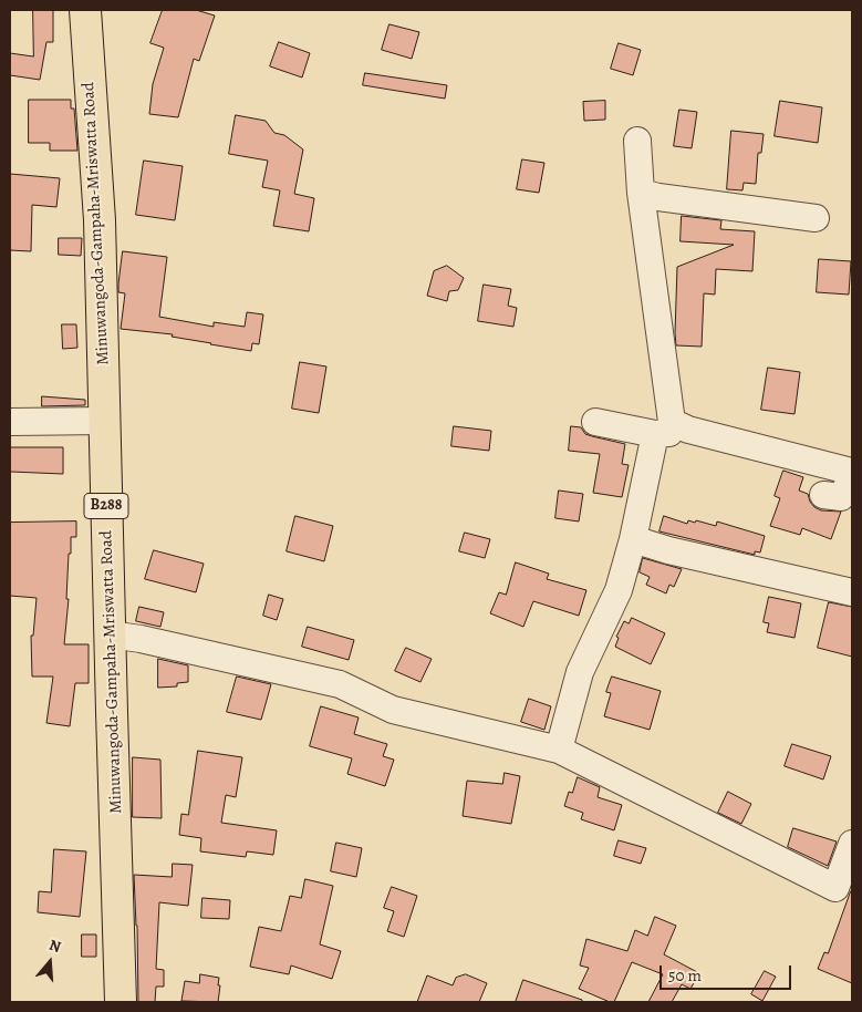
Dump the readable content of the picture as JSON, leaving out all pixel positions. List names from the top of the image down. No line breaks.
{"streets":{"main road":["Minuwangoda-Gampaha-Mriswatta Road","B288"]},"scale_bar":"50 m","north":"top"}
